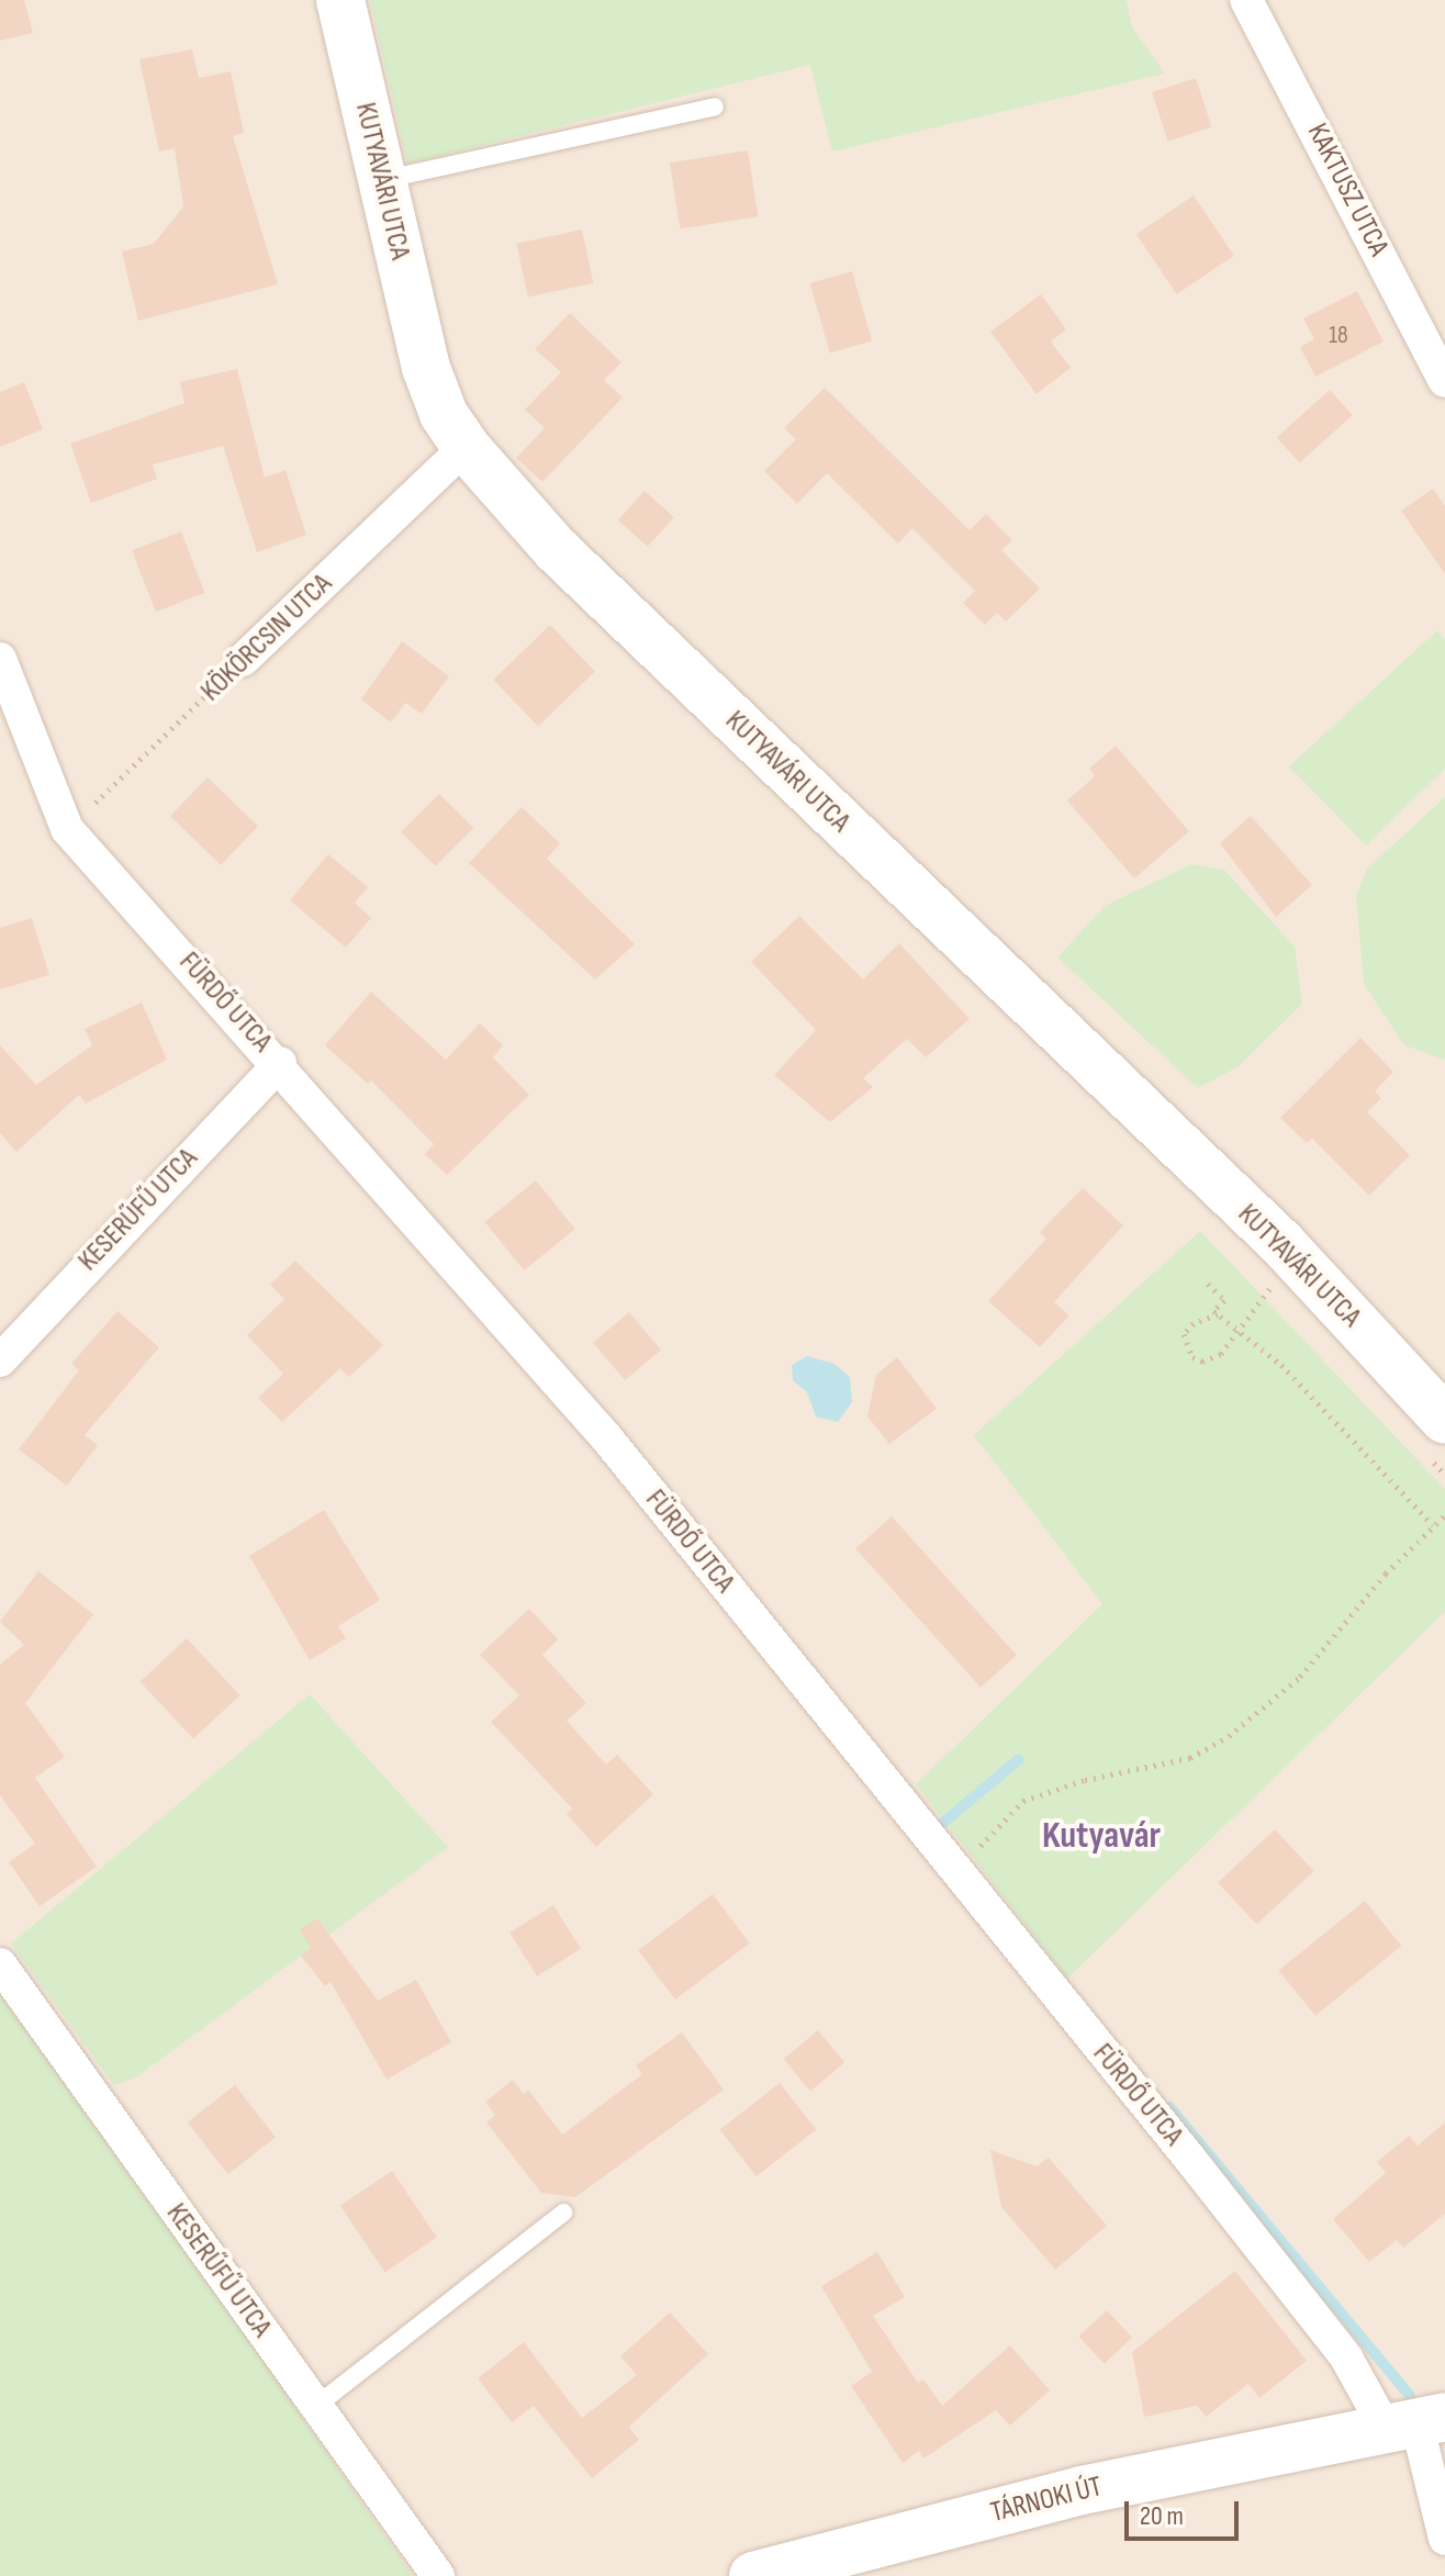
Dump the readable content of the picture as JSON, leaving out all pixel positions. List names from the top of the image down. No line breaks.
{"streets":{"street":["KUTYAVÁRI UTCA","KAKTUSZ UTCA","KÖKÖRCSIN UTCA","FÜRDŐ UTCA","KESERŰFŰ UTCA","TÁRNOKI ÚT"]},"crossings":[["KUTYAVÁRI UTCA","KÖKÖRCSIN UTCA"],["KÖKÖRCSIN UTCA","FÜRDŐ UTCA"],["FÜRDŐ UTCA","KESERŰFŰ UTCA"],["FÜRDŐ UTCA","TÁRNOKI ÚT"]],"districts":["Kutyavár"],"house_numbers":["18"],"scale_bar":"20 m"}
